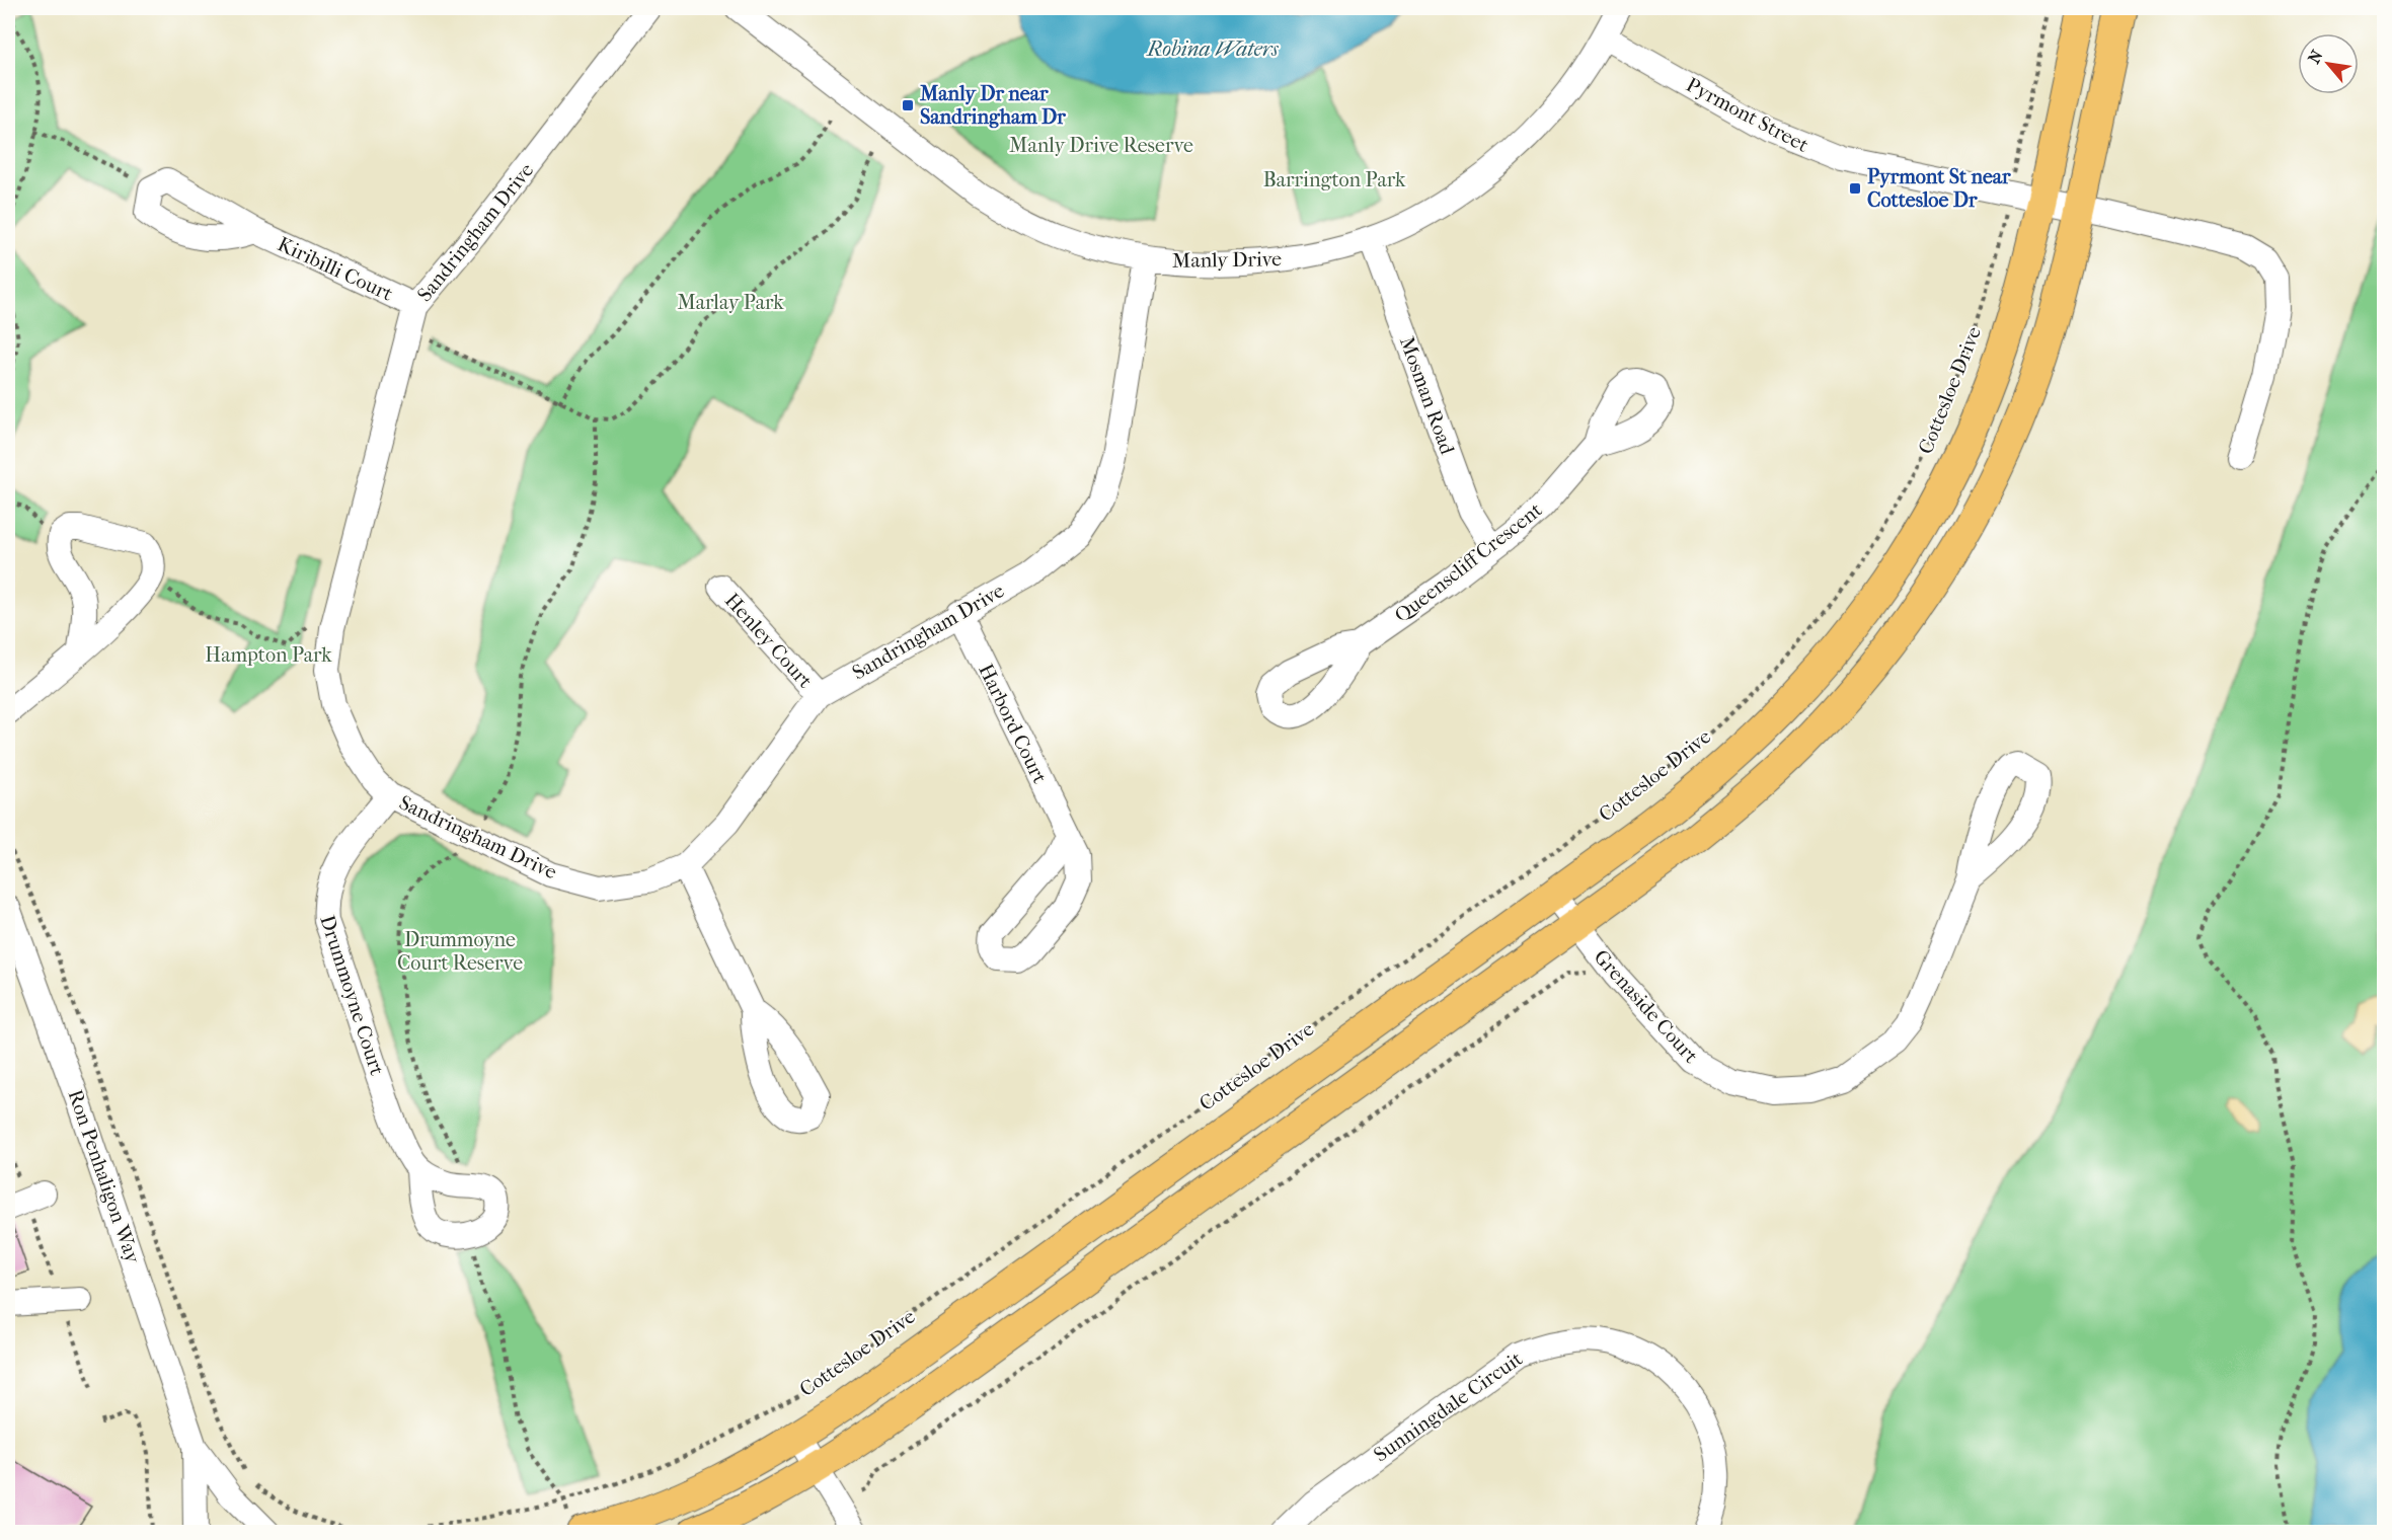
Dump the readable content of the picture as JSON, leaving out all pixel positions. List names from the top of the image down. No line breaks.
{"streets":{"main road":["Cottesloe Drive"],"street":["Pyrmont Street","Sandringham Drive","Manly Drive","Kiribilli Court","Mosman Road","Queenscliff Crescent","Henley Court","Harbord Court","Drummoyne Court","Grenaside Court","Ron Penhaligon Way","Sunningdale Circuit"]},"crossings":[["Pyrmont Street","Manly Drive"],["Pyrmont Street","Cottesloe Drive"],["Sandringham Drive","Manly Drive"],["Sandringham Drive","Kiribilli Court"],["Sandringham Drive","Henley Court"],["Sandringham Drive","Harbord Court"],["Sandringham Drive","Drummoyne Court"],["Manly Drive","Mosman Road"],["Cottesloe Drive","Grenaside Court"],["Mosman Road","Queenscliff Crescent"]],"water":["Robina Waters"],"parks":["Manly Drive Reserve","Barrington Park","Marlay Park","Hampton Park","Drummoyne Court Reserve"],"places":{"transit":["Manly Dr near Sandringham Dr","Pyrmont St near Cottesloe Dr"]},"north":"top left"}
